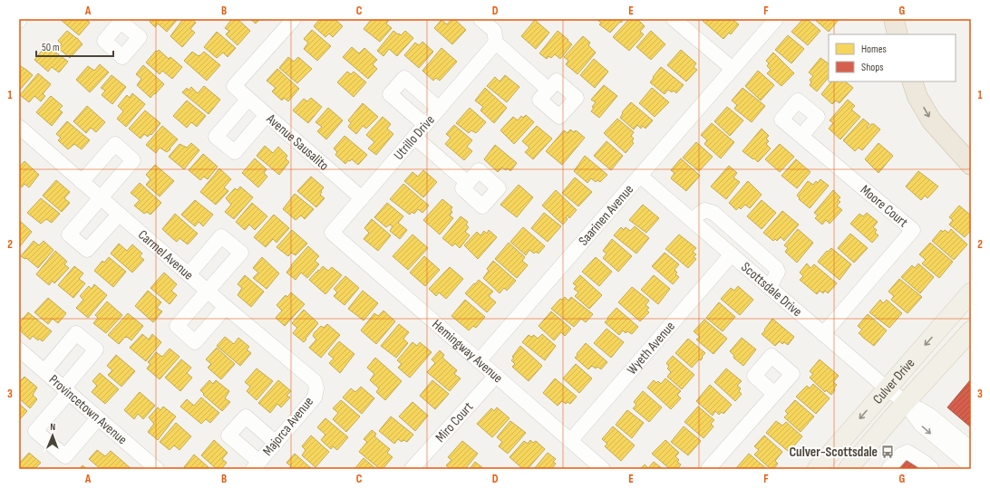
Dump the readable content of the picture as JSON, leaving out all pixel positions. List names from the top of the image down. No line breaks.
{"streets":{"main road":["Culver Drive"],"street":["Utrillo Drive","Avenue Sausalito","Moore Court","Saarinen Avenue","Carmel Avenue","Scottsdale Drive","Wyeth Avenue","Hemingway Avenue","Provincetown Avenue","Miro Court","Majorca Avenue"]},"crossings":[["Utrillo Drive","Avenue Sausalito"],["Utrillo Drive","Hemingway Avenue"],["Moore Court","Scottsdale Drive"],["Saarinen Avenue","Scottsdale Drive"],["Saarinen Avenue","Hemingway Avenue"],["Carmel Avenue","Majorca Avenue"],["Scottsdale Drive","Wyeth Avenue"],["Scottsdale Drive","Culver Drive"],["Wyeth Avenue","Hemingway Avenue"],["Hemingway Avenue","Miro Court"]],"places":{"bus stop":["Culver-Scottsdale"]},"legend":["Homes","Shops"],"scale_bar":"50 m","north":"top","grid":{"columns":["A","B","C","D","E","F","G"],"rows":["1","2","3"]}}
